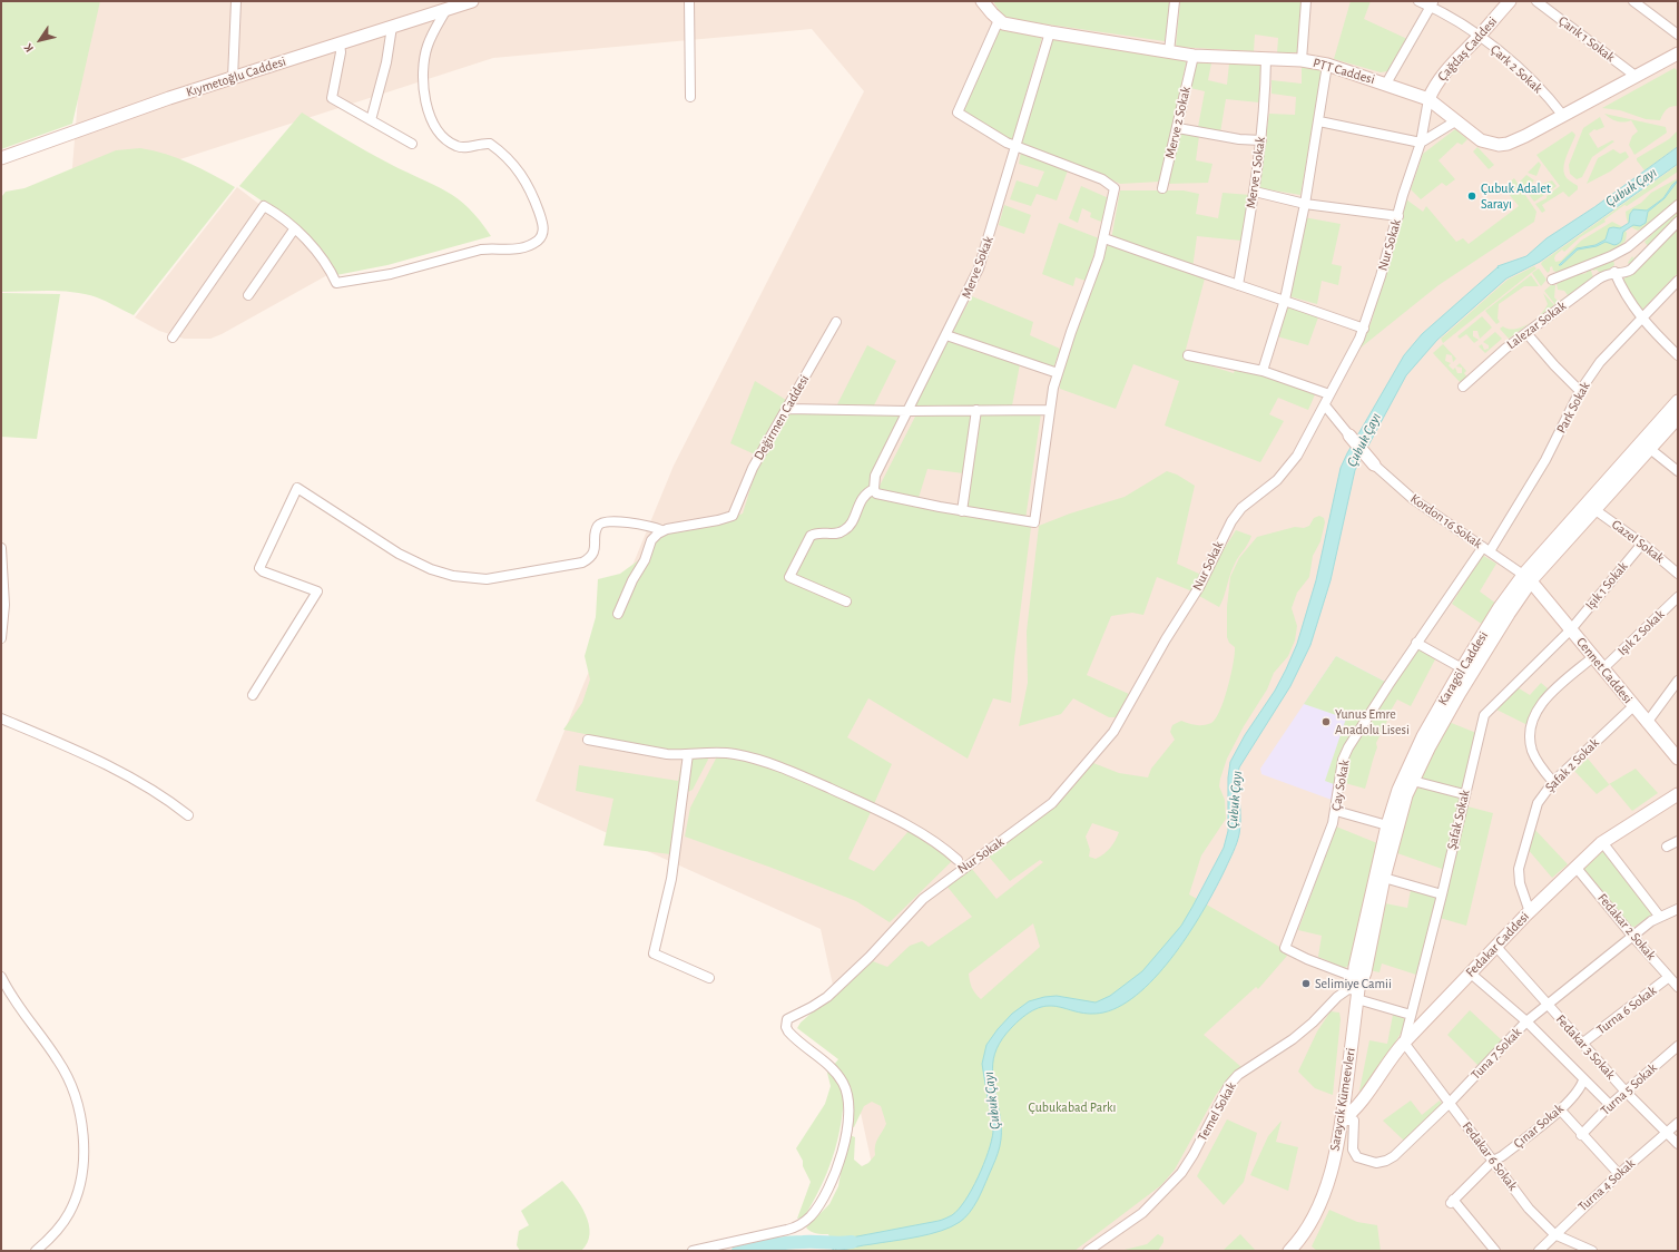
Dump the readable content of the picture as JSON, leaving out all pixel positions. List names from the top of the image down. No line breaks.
{"streets":{"main road":["Çağdaş Caddesi","PTT Caddesi","Kıymetoğlu Caddesi","Karagöl Caddesi","Cennet Caddesi","Fedakar Caddesi","Saraycık Kümeevleri"],"street":["Çarık 1 Sokak","Çark 2 Sokak","Merve 2 Sokak","Merve 1 Sokak","Nur Sokak","Merve Sokak","Lalezar Sokak","Park Sokak","Değirmen Caddesi","Kordon 16 Sokak","Gazel Sokak","Işık 1 Sokak","Işık 2 Sokak","Şafak 2 Sokak","Çay Sokak","Şafak Sokak","Fedakar 2 Sokak","Turna 6 Sokak","Fedakar 3 Sokak","Tuna 7 Sokak","Turna 5 Sokak","Temel Sokak","Çınar Sokak","Fedakar 6 Sokak","Turna 4 Sokak"]},"crossings":[["Çarık 1 Sokak","PTT Caddesi"],["Çağdaş Caddesi","Çark 2 Sokak"],["Çağdaş Caddesi","PTT Caddesi"],["Çağdaş Caddesi","Nur Sokak"],["Çark 2 Sokak","PTT Caddesi"],["PTT Caddesi","Merve 2 Sokak"],["PTT Caddesi","Merve 1 Sokak"],["PTT Caddesi","Nur Sokak"],["PTT Caddesi","Merve Sokak"],["Park Sokak","Kordon 16 Sokak"],["Park Sokak","Çay Sokak"],["Kordon 16 Sokak","Karagöl Caddesi"],["Kordon 16 Sokak","Cennet Caddesi"],["Kordon 16 Sokak","Çay Sokak"],["Kordon 16 Sokak","Saraycık Kümeevleri"],["Gazel Sokak","Işık 1 Sokak"],["Işık 1 Sokak","Cennet Caddesi"],["Işık 1 Sokak","Şafak Sokak"],["Işık 2 Sokak","Cennet Caddesi"],["Karagöl Caddesi","Cennet Caddesi"],["Karagöl Caddesi","Çay Sokak"],["Karagöl Caddesi","Saraycık Kümeevleri"],["Cennet Caddesi","Şafak 2 Sokak"],["Cennet Caddesi","Şafak Sokak"],["Cennet Caddesi","Saraycık Kümeevleri"],["Şafak 2 Sokak","Fedakar Caddesi"],["Şafak Sokak","Fedakar Caddesi"],["Şafak Sokak","Fedakar 6 Sokak"],["Fedakar 2 Sokak","Fedakar Caddesi"],["Fedakar 2 Sokak","Turna 6 Sokak"],["Fedakar 2 Sokak","Tuna 7 Sokak"],["Fedakar Caddesi","Fedakar 3 Sokak"],["Fedakar Caddesi","Tuna 7 Sokak"],["Fedakar Caddesi","Saraycık Kümeevleri"],["Fedakar Caddesi","Fedakar 6 Sokak"],["Turna 6 Sokak","Fedakar 3 Sokak"],["Fedakar 3 Sokak","Tuna 7 Sokak"],["Fedakar 3 Sokak","Turna 5 Sokak"],["Fedakar 3 Sokak","Çınar Sokak"],["Fedakar 3 Sokak","Turna 4 Sokak"],["Tuna 7 Sokak","Saraycık Kümeevleri"],["Tuna 7 Sokak","Fedakar 6 Sokak"],["Saraycık Kümeevleri","Temel Sokak"],["Çınar Sokak","Fedakar 6 Sokak"],["Fedakar 6 Sokak","Turna 4 Sokak"]],"water":["Çubuk Çayı"],"parks":["Çubukabad Parkı"],"places":["Çubuk Adalet Sarayı","Yunus Emre Anadolu Lisesi","Selimiye Camii"],"north":"bottom left"}
